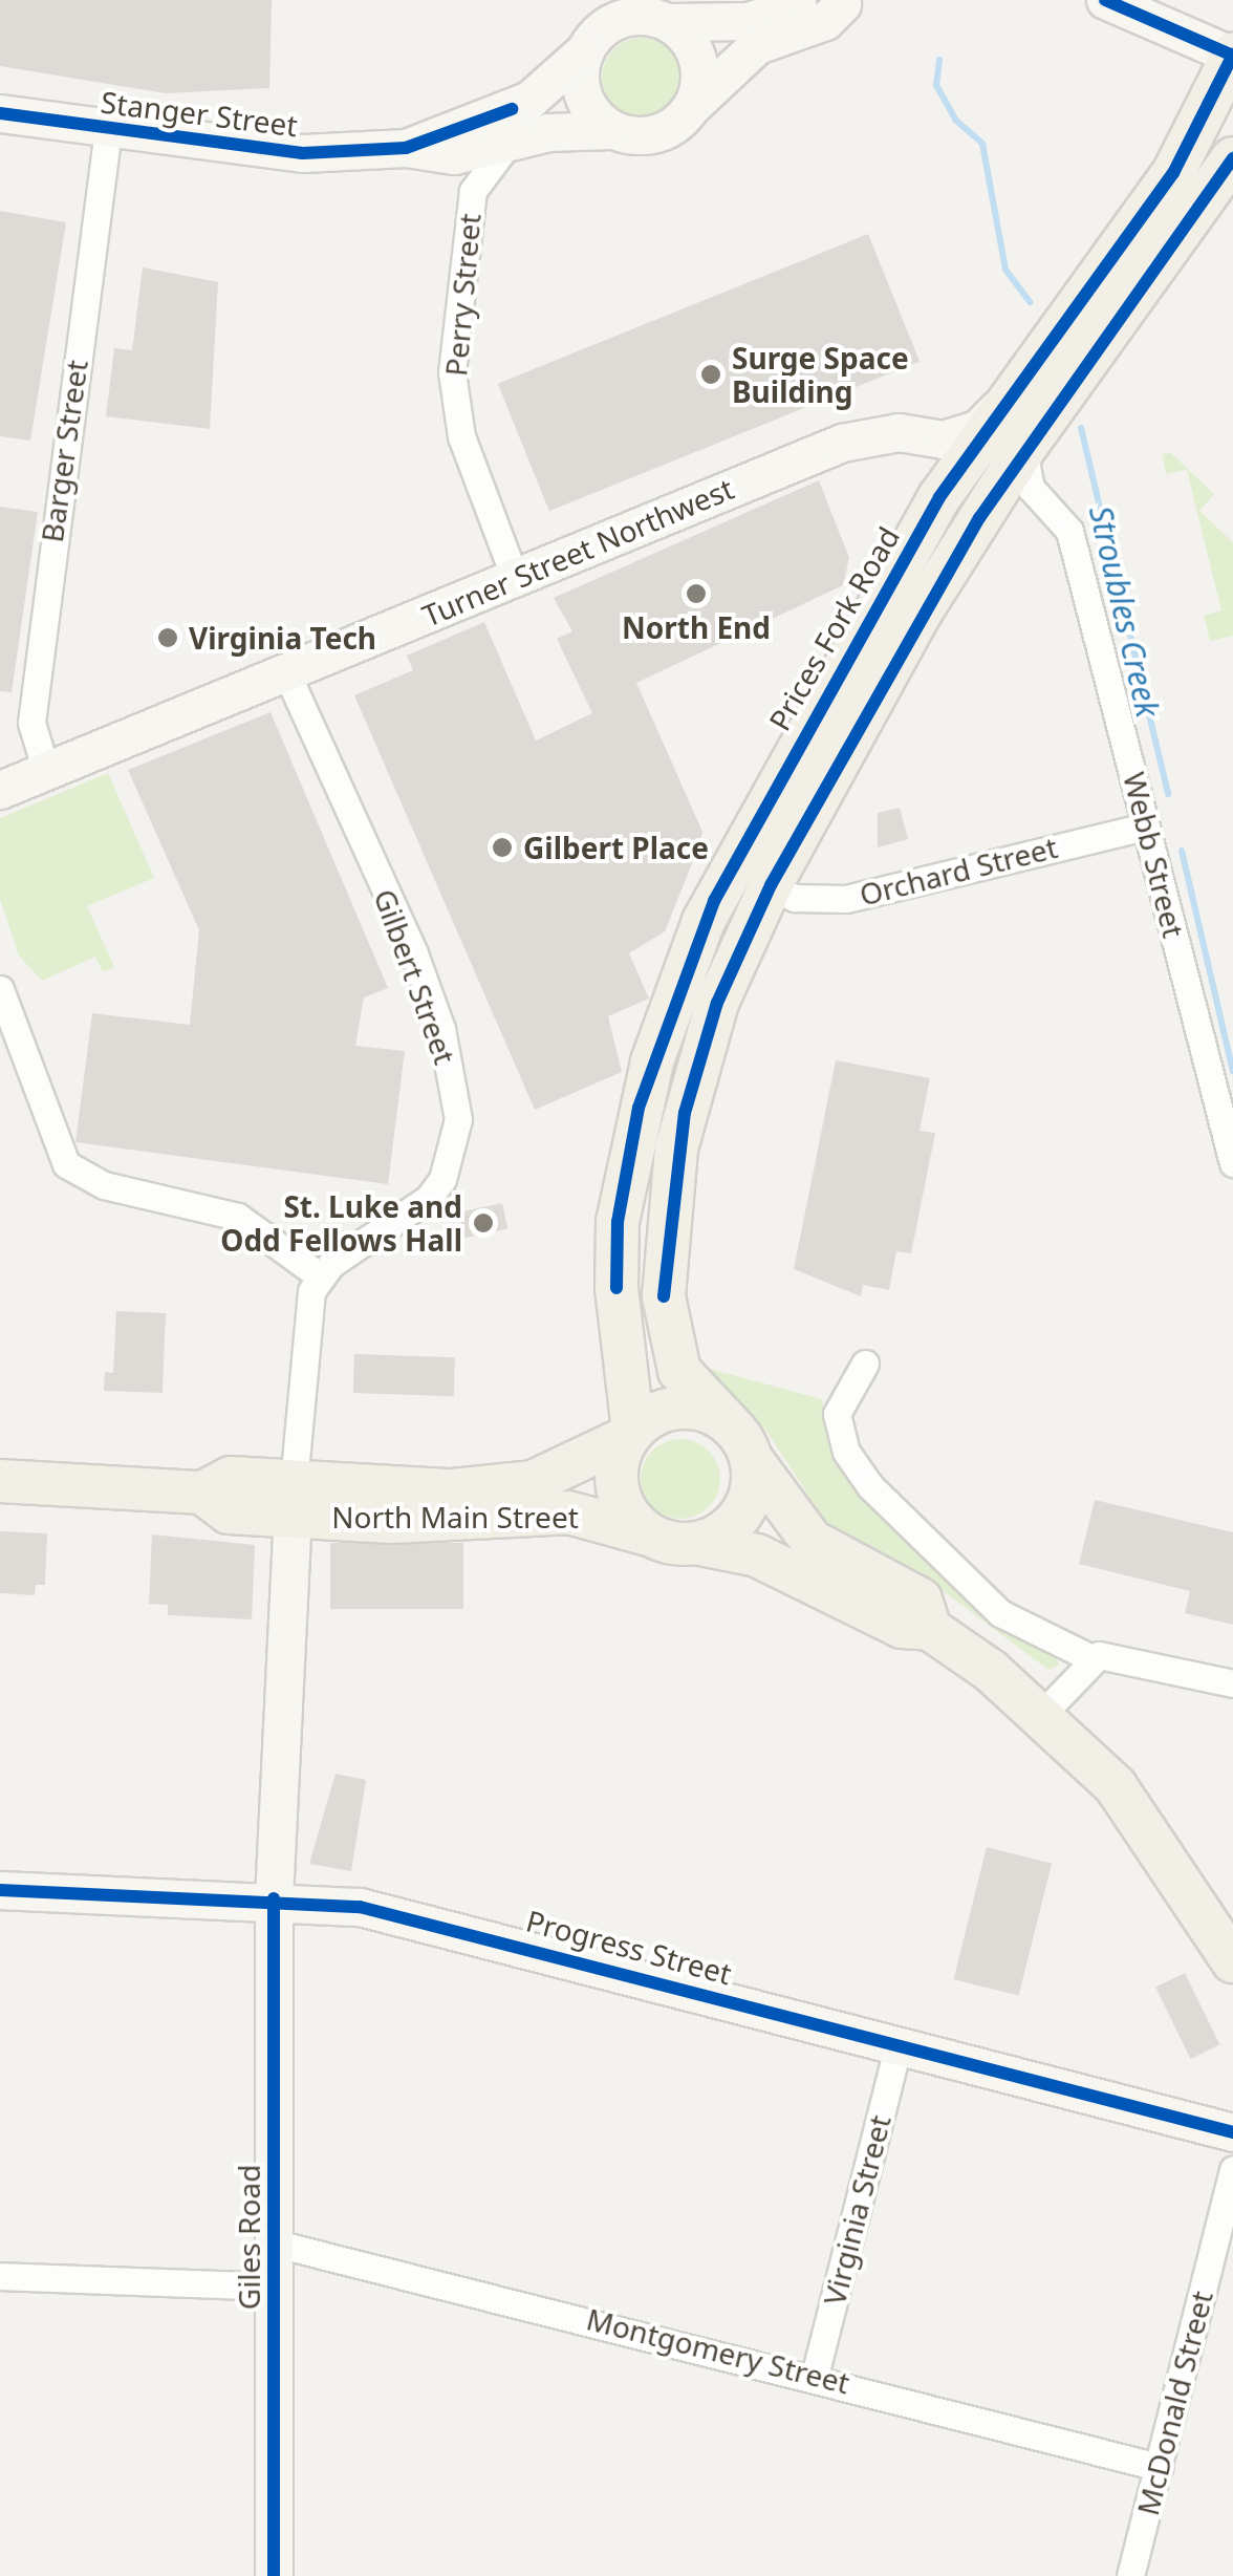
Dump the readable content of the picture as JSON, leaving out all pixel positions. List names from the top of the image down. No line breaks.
{"streets":{"main road":["Prices Fork Road","North Main Street"],"street":["Stanger Street","Perry Street","Barger Street","Turner Street Northwest","Webb Street","Orchard Street","Gilbert Street","Progress Street","Virginia Street","Giles Road","Montgomery Street","McDonald Street"]},"crossings":[["Stanger Street","Perry Street"],["Stanger Street","Barger Street"],["Perry Street","Turner Street Northwest"],["Barger Street","Turner Street Northwest"],["Turner Street Northwest","Prices Fork Road"],["Turner Street Northwest","Gilbert Street"],["Prices Fork Road","North Main Street"],["Webb Street","Orchard Street"],["North Main Street","Giles Road"],["Progress Street","Virginia Street"],["Progress Street","Giles Road"],["Virginia Street","Montgomery Street"],["Giles Road","Montgomery Street"],["Montgomery Street","McDonald Street"]],"water":["Stroubles Creek"],"places":["Surge Space Building","North End","Virginia Tech","Gilbert Place","St. Luke and Odd Fellows Hall"]}
